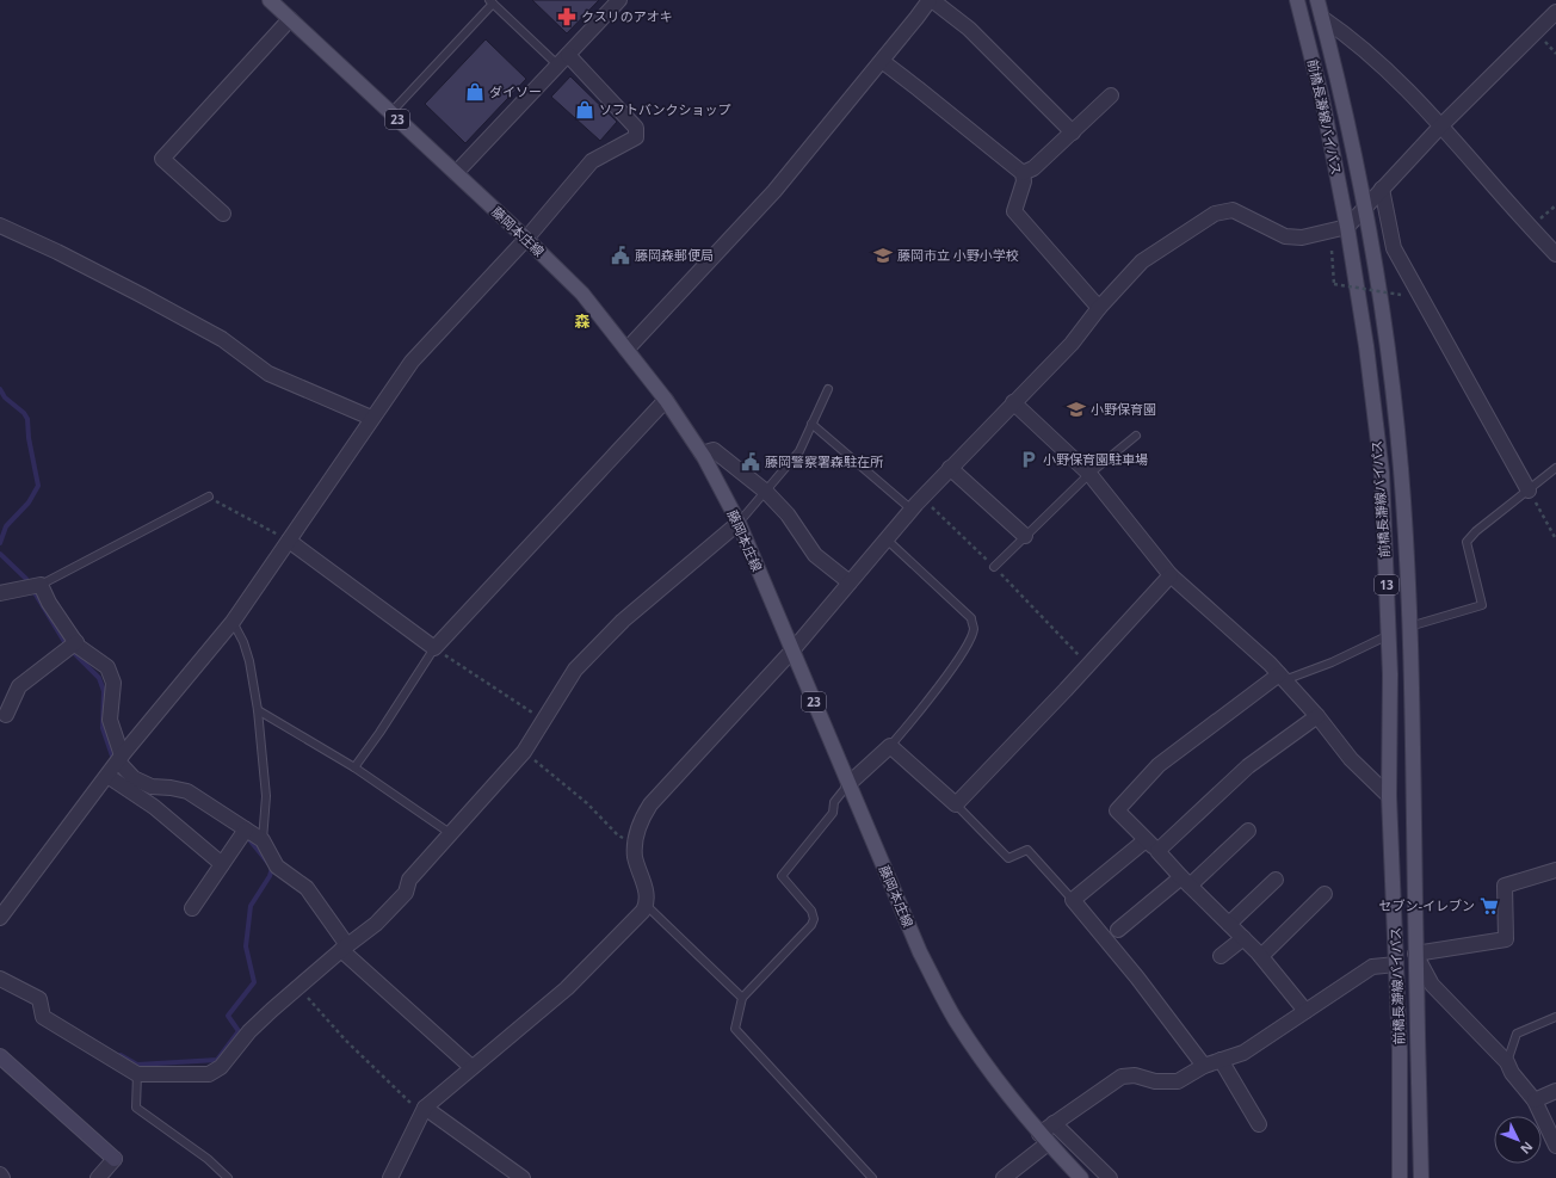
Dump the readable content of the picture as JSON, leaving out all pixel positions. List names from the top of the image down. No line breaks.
{"streets":{"main road":["前橋長瀞線バイパス","23","藤岡本庄線","13"]},"districts":["森"],"places":{"pharmacy":["クスリのアオキ"],"shop":["ダイソー","ソフトバンクショップ"],"public building":["藤岡森郵便局","藤岡警察署森駐在所"],"school or university":["藤岡市立 小野小学校","小野保育園"],"parking":["小野保育園駐車場"],"supermarket":["セブン-イレブン"]},"north":"bottom right"}
